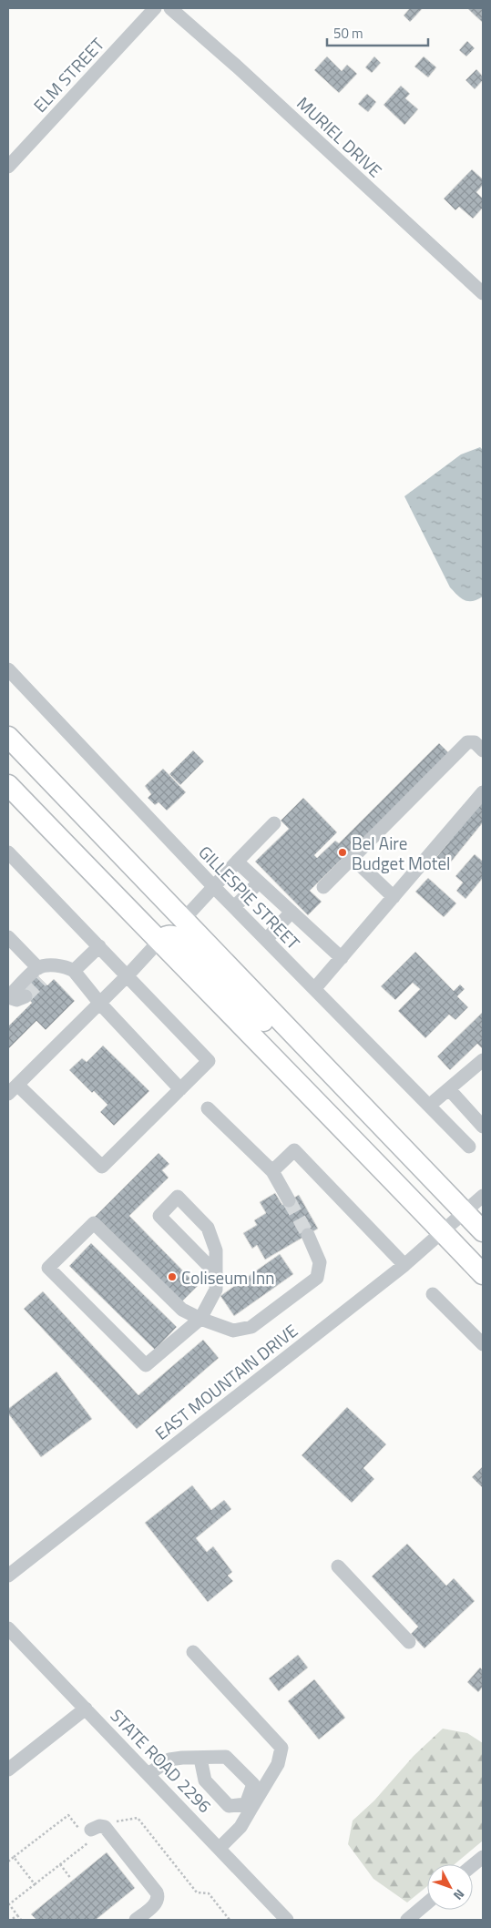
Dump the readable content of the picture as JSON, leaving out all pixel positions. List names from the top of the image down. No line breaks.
{"streets":{"street":["ELM STREET","MURIEL DRIVE","GILLESPIE STREET","EAST MOUNTAIN DRIVE","STATE ROAD 2296"]},"places":["Bel Aire Budget Motel","Coliseum Inn"],"scale_bar":"50 m","north":"bottom right"}
